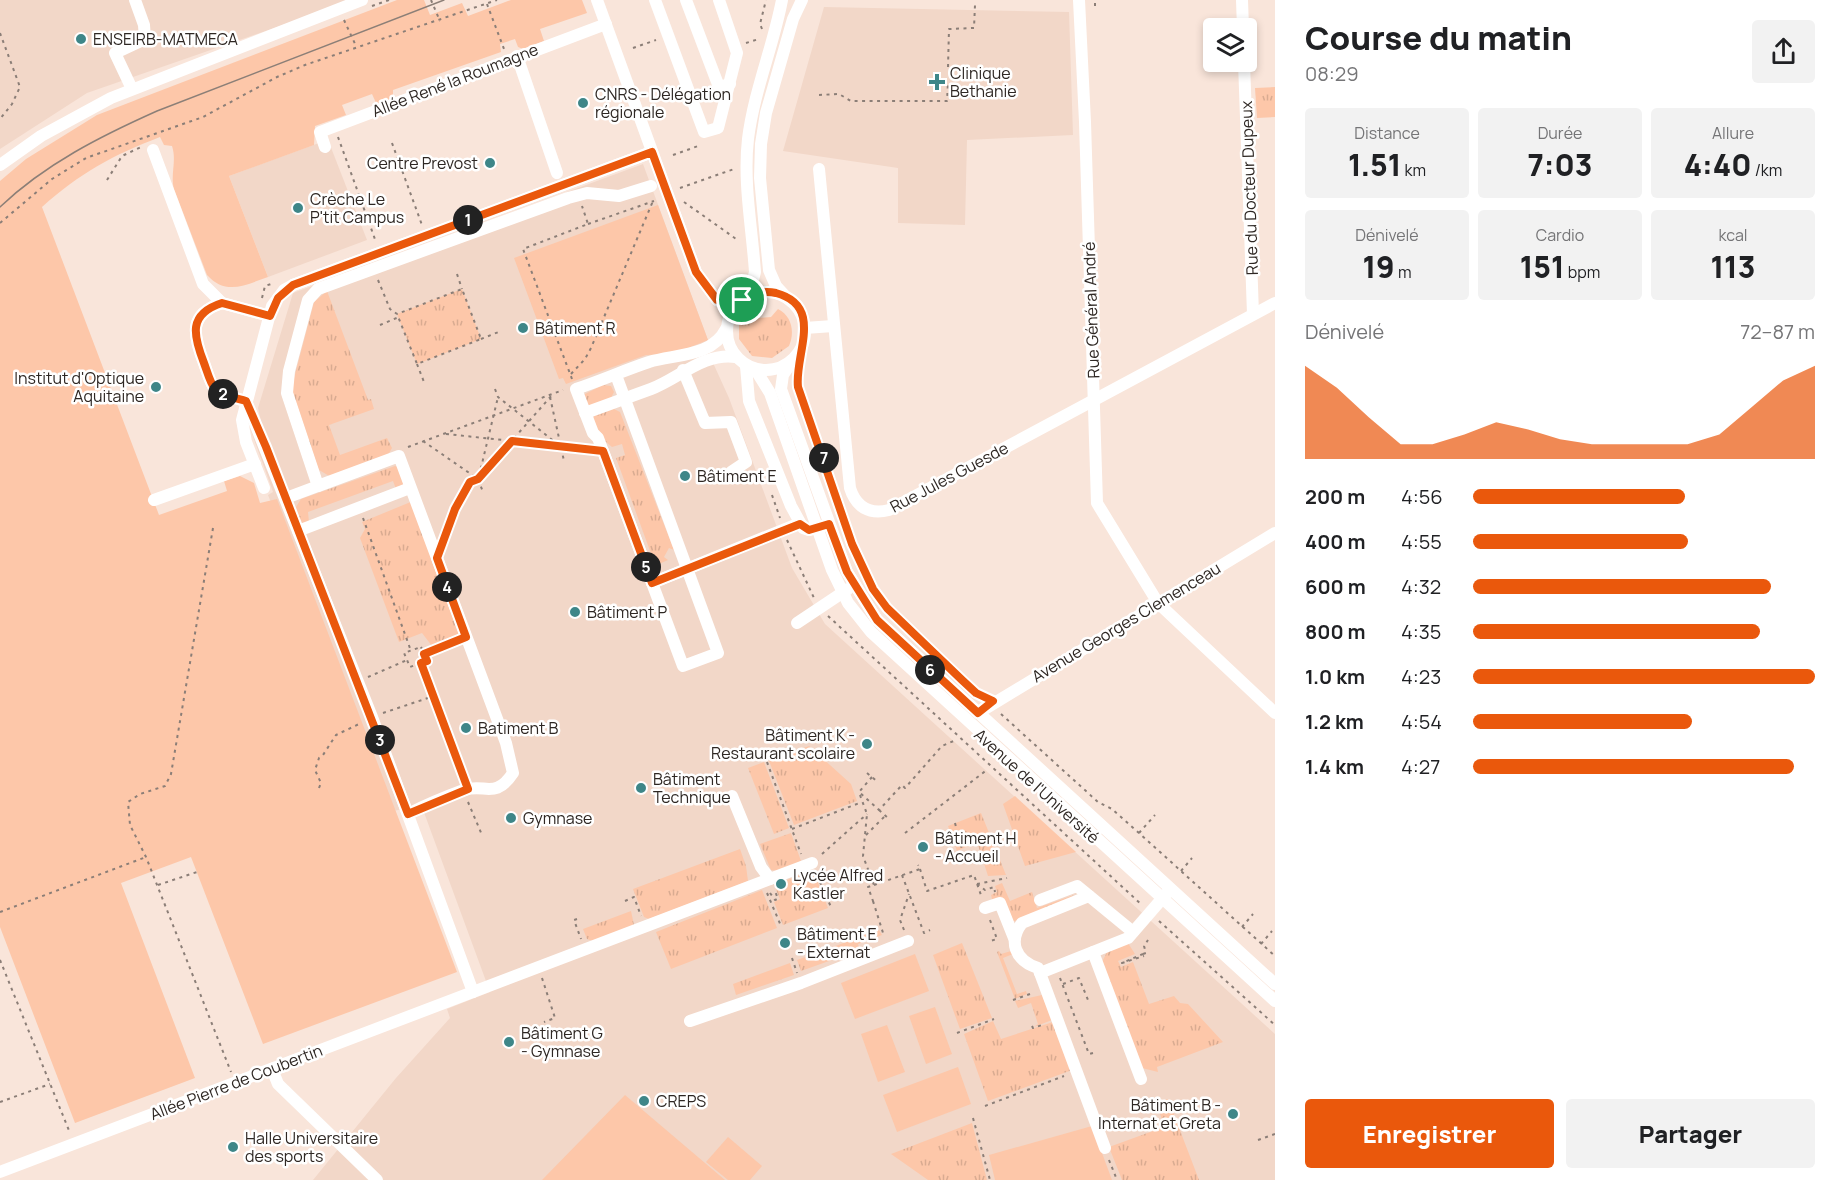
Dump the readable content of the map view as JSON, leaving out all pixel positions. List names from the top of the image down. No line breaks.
{"streets":{"street":["Allée René la Roumagne","Rue du Docteur Dupeux","Rue Général André","Rue Jules Guesde","Avenue Georges Clemenceau","Avenue de l'Université","Allée Pierre de Coubertin"]},"crossings":[["Rue du Docteur Dupeux","Rue Jules Guesde"],["Rue Général André","Rue Jules Guesde"],["Rue Général André","Avenue Georges Clemenceau"],["Avenue Georges Clemenceau","Avenue de l'Université"]],"places":{"other":["ENSEIRB-MATMECA","CNRS - Délégation régionale","Centre Prevost","Crèche Le P'tit Campus","Bâtiment R","Institut d'Optique Aquitaine","Bâtiment E","Bâtiment P","Batiment B","Bâtiment K - Restaurant scolaire","Bâtiment Technique","Gymnase","Bâtiment H - Accueil","Lycée Alfred Kastler","Bâtiment E - Externat","Bâtiment G - Gymnase","CREPS","Bâtiment B - Internat et Greta","Halle Universitaire des sports"],"health":["Clinique Bethanie"]},"page":{"heading":["Course du matin","08:29"],"stats":[["Distance","1.51 km"],["Durée","7:03"],["Allure","4:40 /km"],["Dénivelé","19 m"],["Cardio","151 bpm"],["kcal","113"]],"pins":["1","2","7","5","4","6","3"],"chart":["Dénivelé","72–87 m"],"list":[{"name":"200 m","note":"4:56"},{"name":"400 m","note":"4:55"},{"name":"600 m","note":"4:32"},{"name":"800 m","note":"4:35"},{"name":"1.0 km","note":"4:23"},{"name":"1.2 km","note":"4:54"},{"name":"1.4 km","note":"4:27"}],"buttons":["Enregistrer","Partager"]}}
